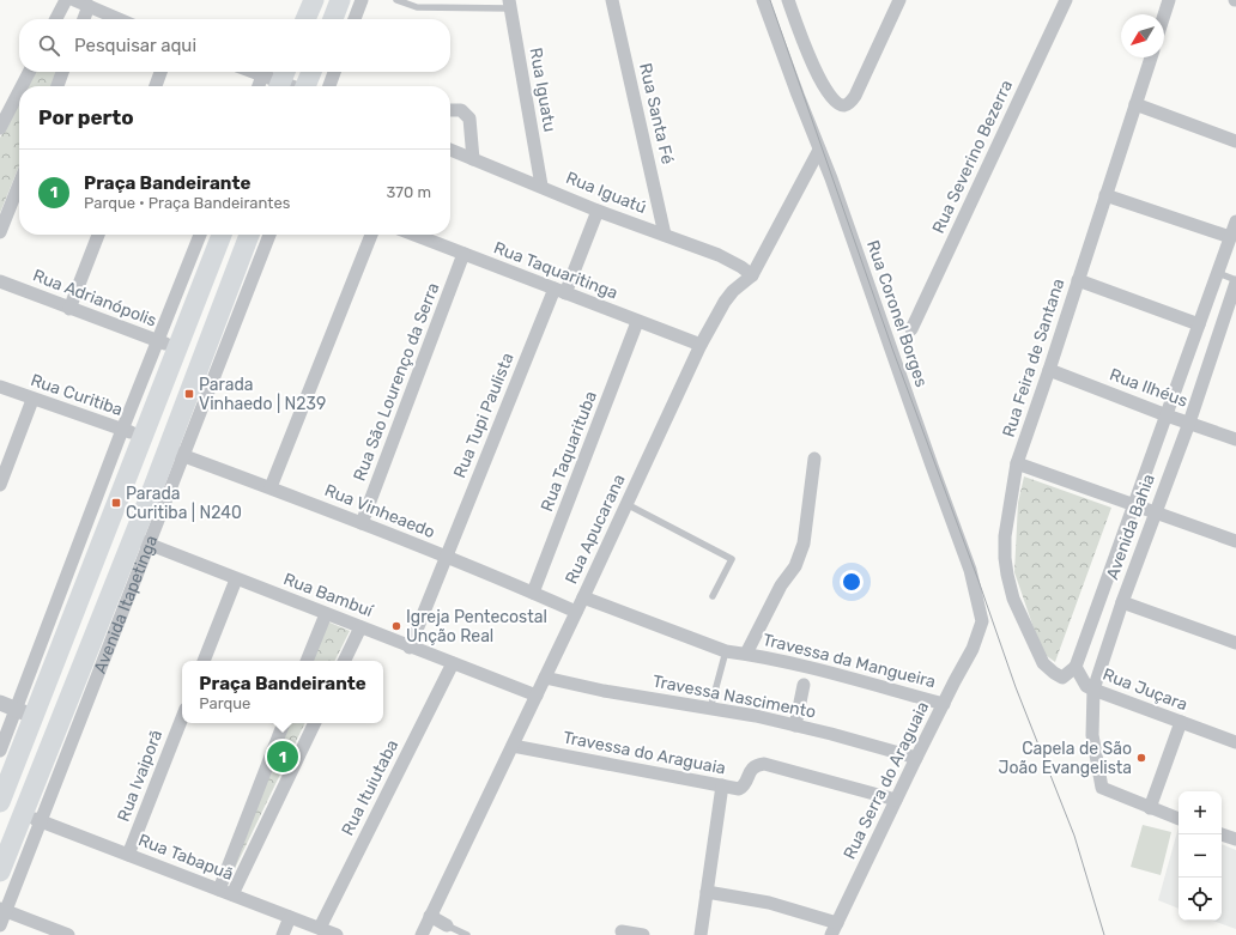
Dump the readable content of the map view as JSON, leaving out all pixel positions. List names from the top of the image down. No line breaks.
{"streets":{"main road":["Avenida Itapetinga"],"street":["Rua Iguatu","Rua Santa Fé","Rua Severino Bezerra","Rua Iguatú","Rua Taquaritinga","Rua Adrianópolis","Rua Coronel Borges","Rua Feira de Santana","Rua São Lourenço da Serra","Rua Ilhéus","Rua Curitiba","Rua Tupi Paulista","Rua Taquarituba","Rua Vinheaedo","Avenida Bahia","Rua Apucarana","Rua Bambuí","Travessa da Mangueira","Rua Juçara","Travessa Nascimento","Travessa do Araguaia","Rua Ivaiporã","Rua Serra do Araguaia","Rua Ituiutaba","Rua Tabapuã"]},"crossings":[["Rua Iguatu","Rua Iguatú"],["Rua Santa Fé","Rua Iguatú"],["Rua Iguatú","Rua Tupi Paulista"],["Rua Iguatú","Rua Apucarana"],["Rua Taquaritinga","Rua São Lourenço da Serra"],["Rua Taquaritinga","Rua Tupi Paulista"],["Rua Taquaritinga","Rua Taquarituba"],["Rua Taquaritinga","Rua Apucarana"],["Rua Coronel Borges","Rua Apucarana"],["Rua Coronel Borges","Rua Serra do Araguaia"],["Rua Feira de Santana","Rua Ilhéus"],["Rua Feira de Santana","Avenida Bahia"],["Rua Feira de Santana","Rua Juçara"],["Rua São Lourenço da Serra","Rua Vinheaedo"],["Rua Ilhéus","Avenida Bahia"],["Rua Tupi Paulista","Rua Vinheaedo"],["Rua Tupi Paulista","Rua Bambuí"],["Rua Taquarituba","Rua Vinheaedo"],["Rua Vinheaedo","Rua Apucarana"],["Rua Vinheaedo","Avenida Itapetinga"],["Avenida Bahia","Rua Juçara"],["Rua Apucarana","Rua Bambuí"],["Rua Apucarana","Travessa da Mangueira"],["Rua Apucarana","Travessa Nascimento"],["Rua Apucarana","Travessa do Araguaia"],["Rua Bambuí","Avenida Itapetinga"],["Rua Bambuí","Rua Ituiutaba"],["Avenida Itapetinga","Rua Tabapuã"],["Travessa da Mangueira","Rua Serra do Araguaia"],["Travessa Nascimento","Rua Serra do Araguaia"],["Travessa do Araguaia","Rua Serra do Araguaia"],["Rua Ivaiporã","Rua Tabapuã"],["Rua Ituiutaba","Rua Tabapuã"]],"places":{"transit":["Parada Vinhaedo | N239","Parada Curitiba | N240"],"other":["Igreja Pentecostal Unção Real","Capela de São João Evangelista"]},"north":"bottom left","page":{"search":"Pesquisar aqui","heading":"Por perto","list":[{"mark":"1","name":"Praça Bandeirante","note":"Parque · Praça Bandeirantes","value":"370 m"}],"popup":["Praça Bandeirante","Parque"],"pins":"1","map_buttons":["+","−"]}}
